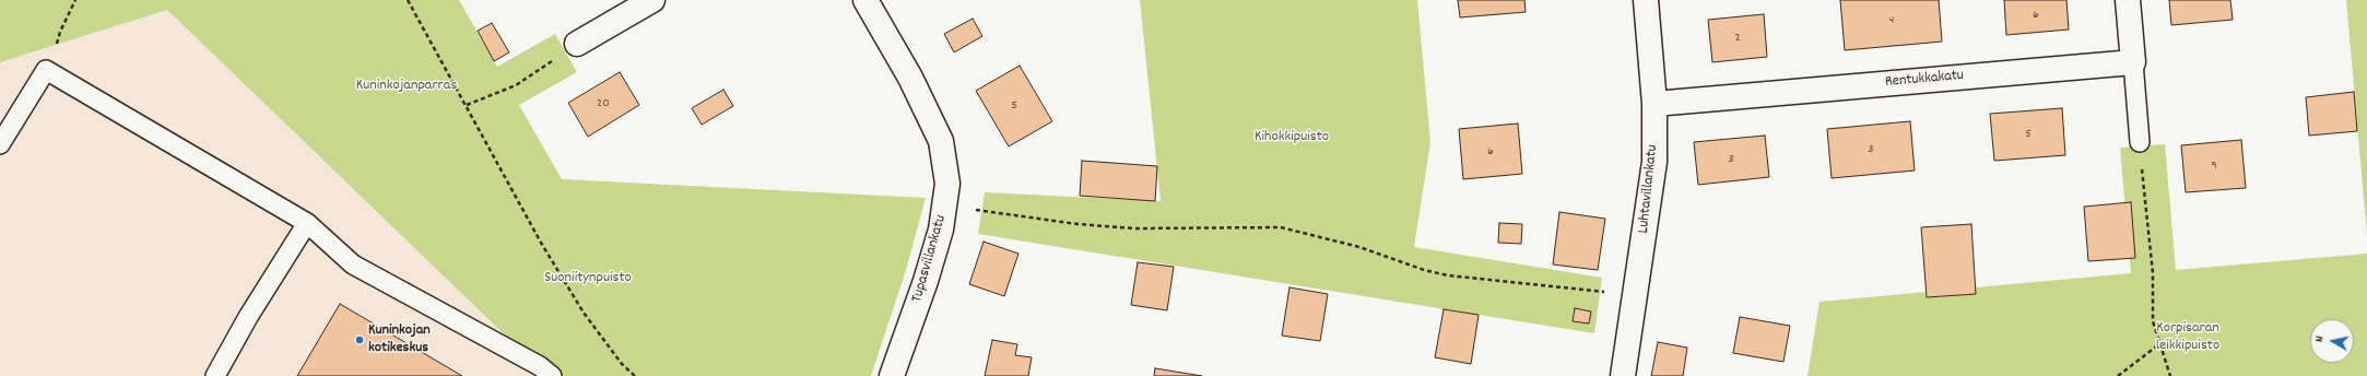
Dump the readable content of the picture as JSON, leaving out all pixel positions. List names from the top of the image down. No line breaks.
{"streets":{"street":["Rentukkakatu","Luhtavillankatu","Tupasvillankatu"]},"crossings":[["Rentukkakatu","Luhtavillankatu"]],"parks":["Kuninkojanparras","Kihokkipuisto","Suoniitynpuisto","Korpisaran leikkipuisto"],"places":["Kuninkojan kotikeskus"],"house_numbers":["6","4","2","20","5","5","3","6","3","9"],"north":"left"}
